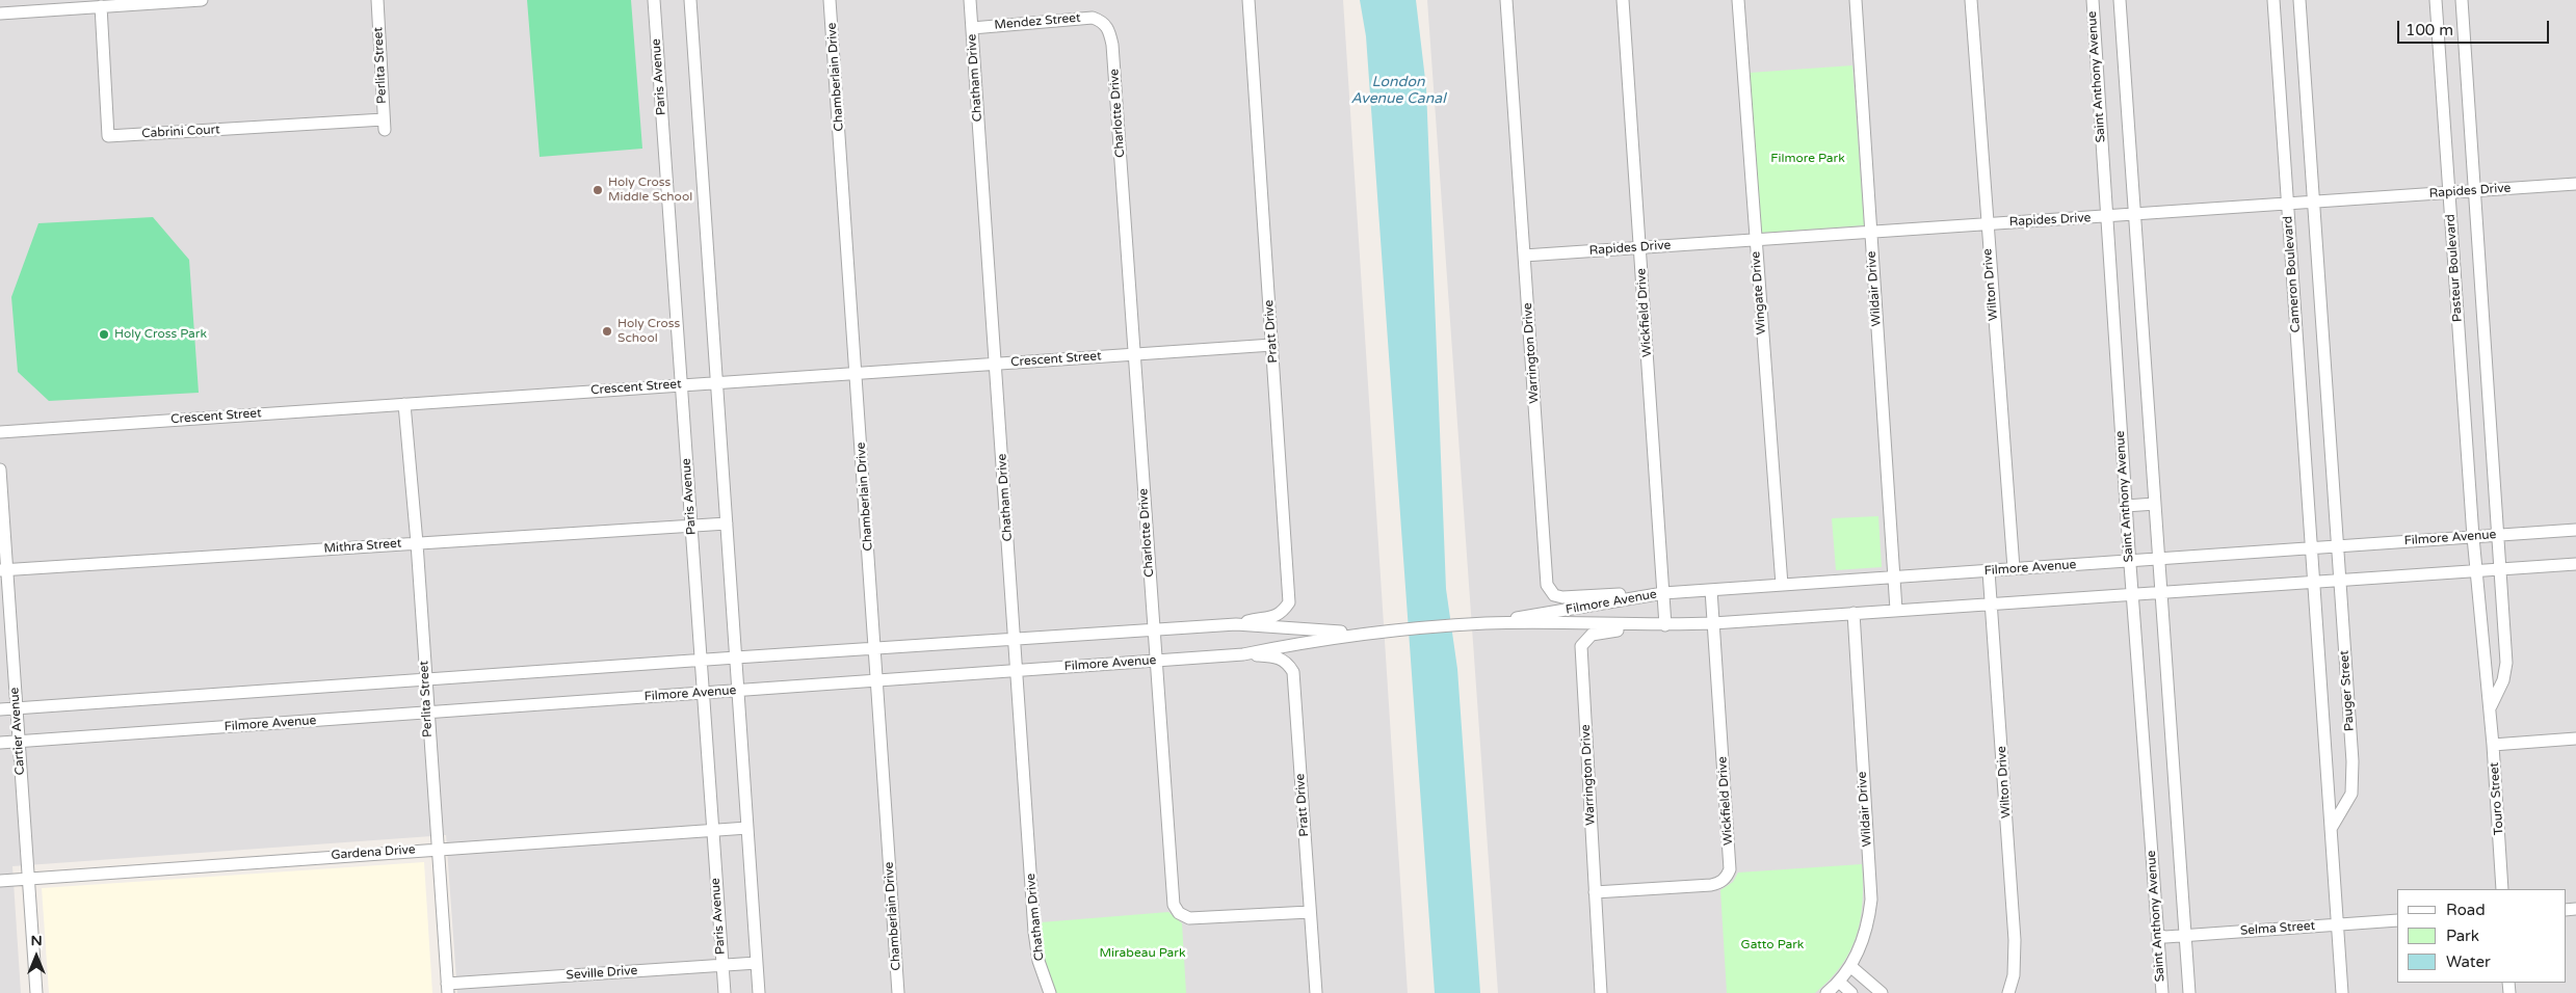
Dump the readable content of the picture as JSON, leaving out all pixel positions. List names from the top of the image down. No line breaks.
{"streets":{"street":["Mendez Street","Perlita Street","Paris Avenue","Chamberlain Drive","Saint Anthony Avenue","Chatham Drive","Charlotte Drive","Cabrini Court","Rapides Drive","Pasteur Boulevard","Cameron Boulevard","Wilton Drive","Wildair Drive","Wingate Drive","Wickfield Drive","Pratt Drive","Warrington Drive","Crescent Street","Filmore Avenue","Mithra Street","Pauger Street","Cartier Avenue","Touro Street","Gardena Drive","Selma Street","Seville Drive"]},"crossings":[["Mendez Street","Chatham Drive"],["Mendez Street","Charlotte Drive"],["Perlita Street","Cabrini Court"],["Perlita Street","Crescent Street"],["Perlita Street","Filmore Avenue"],["Perlita Street","Mithra Street"],["Perlita Street","Gardena Drive"],["Perlita Street","Seville Drive"],["Paris Avenue","Crescent Street"],["Paris Avenue","Filmore Avenue"],["Paris Avenue","Mithra Street"],["Paris Avenue","Gardena Drive"],["Paris Avenue","Seville Drive"],["Chamberlain Drive","Crescent Street"],["Chamberlain Drive","Filmore Avenue"],["Saint Anthony Avenue","Rapides Drive"],["Saint Anthony Avenue","Filmore Avenue"],["Saint Anthony Avenue","Selma Street"],["Chatham Drive","Crescent Street"],["Chatham Drive","Filmore Avenue"],["Charlotte Drive","Pratt Drive"],["Charlotte Drive","Crescent Street"],["Charlotte Drive","Filmore Avenue"],["Rapides Drive","Pasteur Boulevard"],["Rapides Drive","Cameron Boulevard"],["Rapides Drive","Wilton Drive"],["Rapides Drive","Wildair Drive"],["Rapides Drive","Wingate Drive"],["Rapides Drive","Wickfield Drive"],["Rapides Drive","Warrington Drive"],["Pasteur Boulevard","Filmore Avenue"],["Pasteur Boulevard","Touro Street"],["Cameron Boulevard","Filmore Avenue"],["Cameron Boulevard","Pauger Street"],["Wilton Drive","Filmore Avenue"],["Wildair Drive","Filmore Avenue"],["Wingate Drive","Filmore Avenue"],["Wickfield Drive","Warrington Drive"],["Wickfield Drive","Filmore Avenue"],["Pratt Drive","Crescent Street"],["Pratt Drive","Filmore Avenue"],["Warrington Drive","Filmore Avenue"],["Filmore Avenue","Pauger Street"],["Filmore Avenue","Cartier Avenue"],["Filmore Avenue","Touro Street"],["Mithra Street","Cartier Avenue"],["Pauger Street","Selma Street"],["Cartier Avenue","Gardena Drive"]],"water":["London Avenue Canal"],"parks":["Filmore Park","Gatto Park","Mirabeau Park"],"places":["Holy Cross Middle School","Holy Cross School","Holy Cross Park"],"legend":["Road","Park","Water"],"scale_bar":"100 m","north":"top"}
